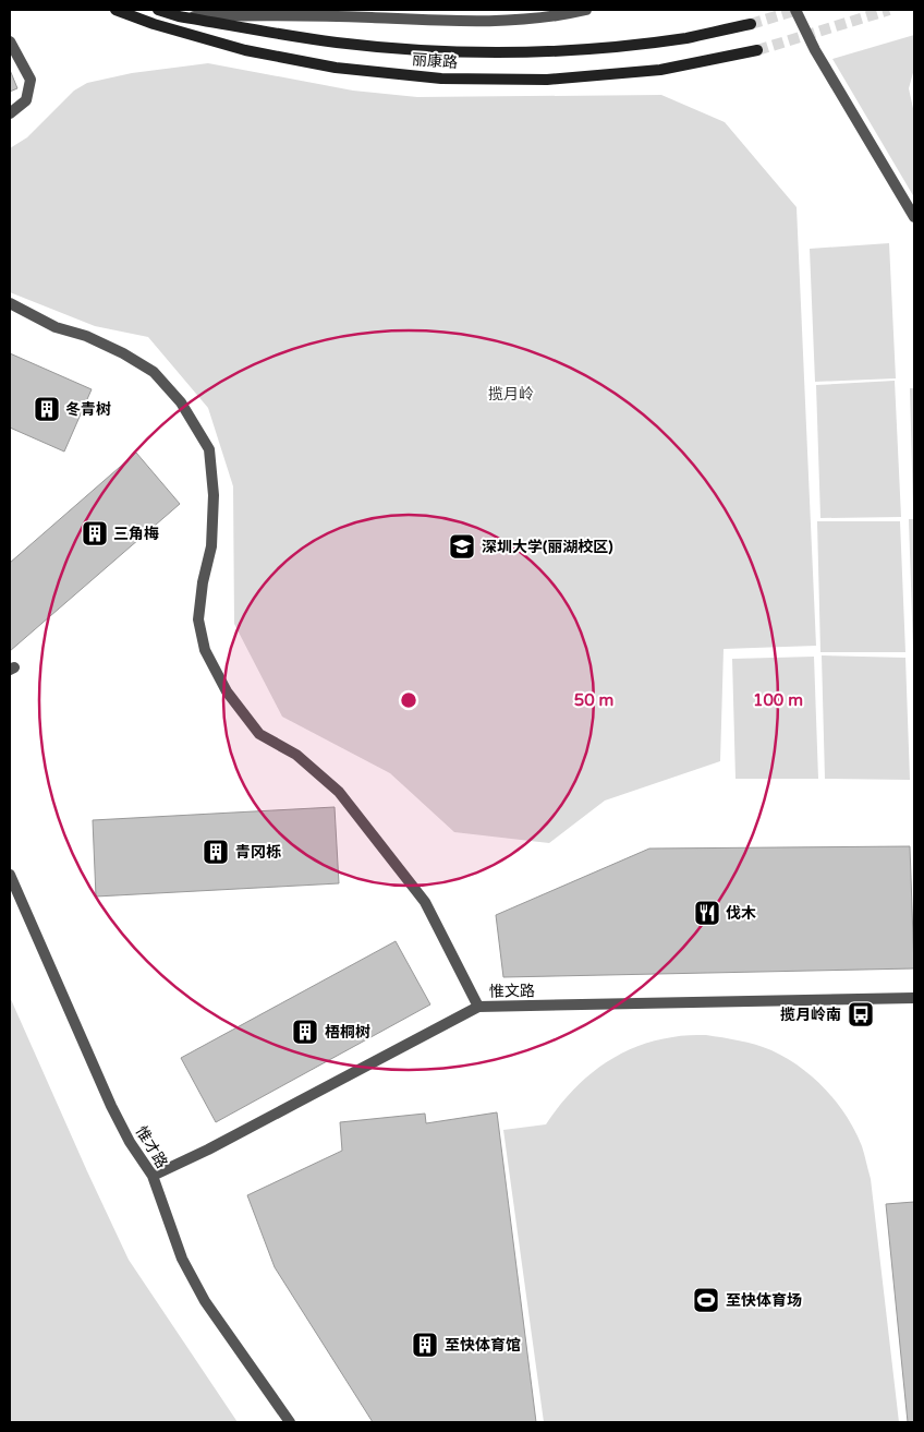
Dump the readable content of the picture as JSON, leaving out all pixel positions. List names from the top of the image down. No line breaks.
{"streets":{"street":["丽康路","惟文路","惟才路"]},"crossings":[["惟文路","惟才路"]],"parks":["揽月岭"],"places":{"building":["冬青树","三角梅","青冈栎","梧桐树","至快体育馆"],"school or university":["深圳大学(丽湖校区)"],"restaurant":["伐木"],"bus stop":["揽月岭南"],"sports":["至快体育场"]},"rings":["50 m","100 m"]}
